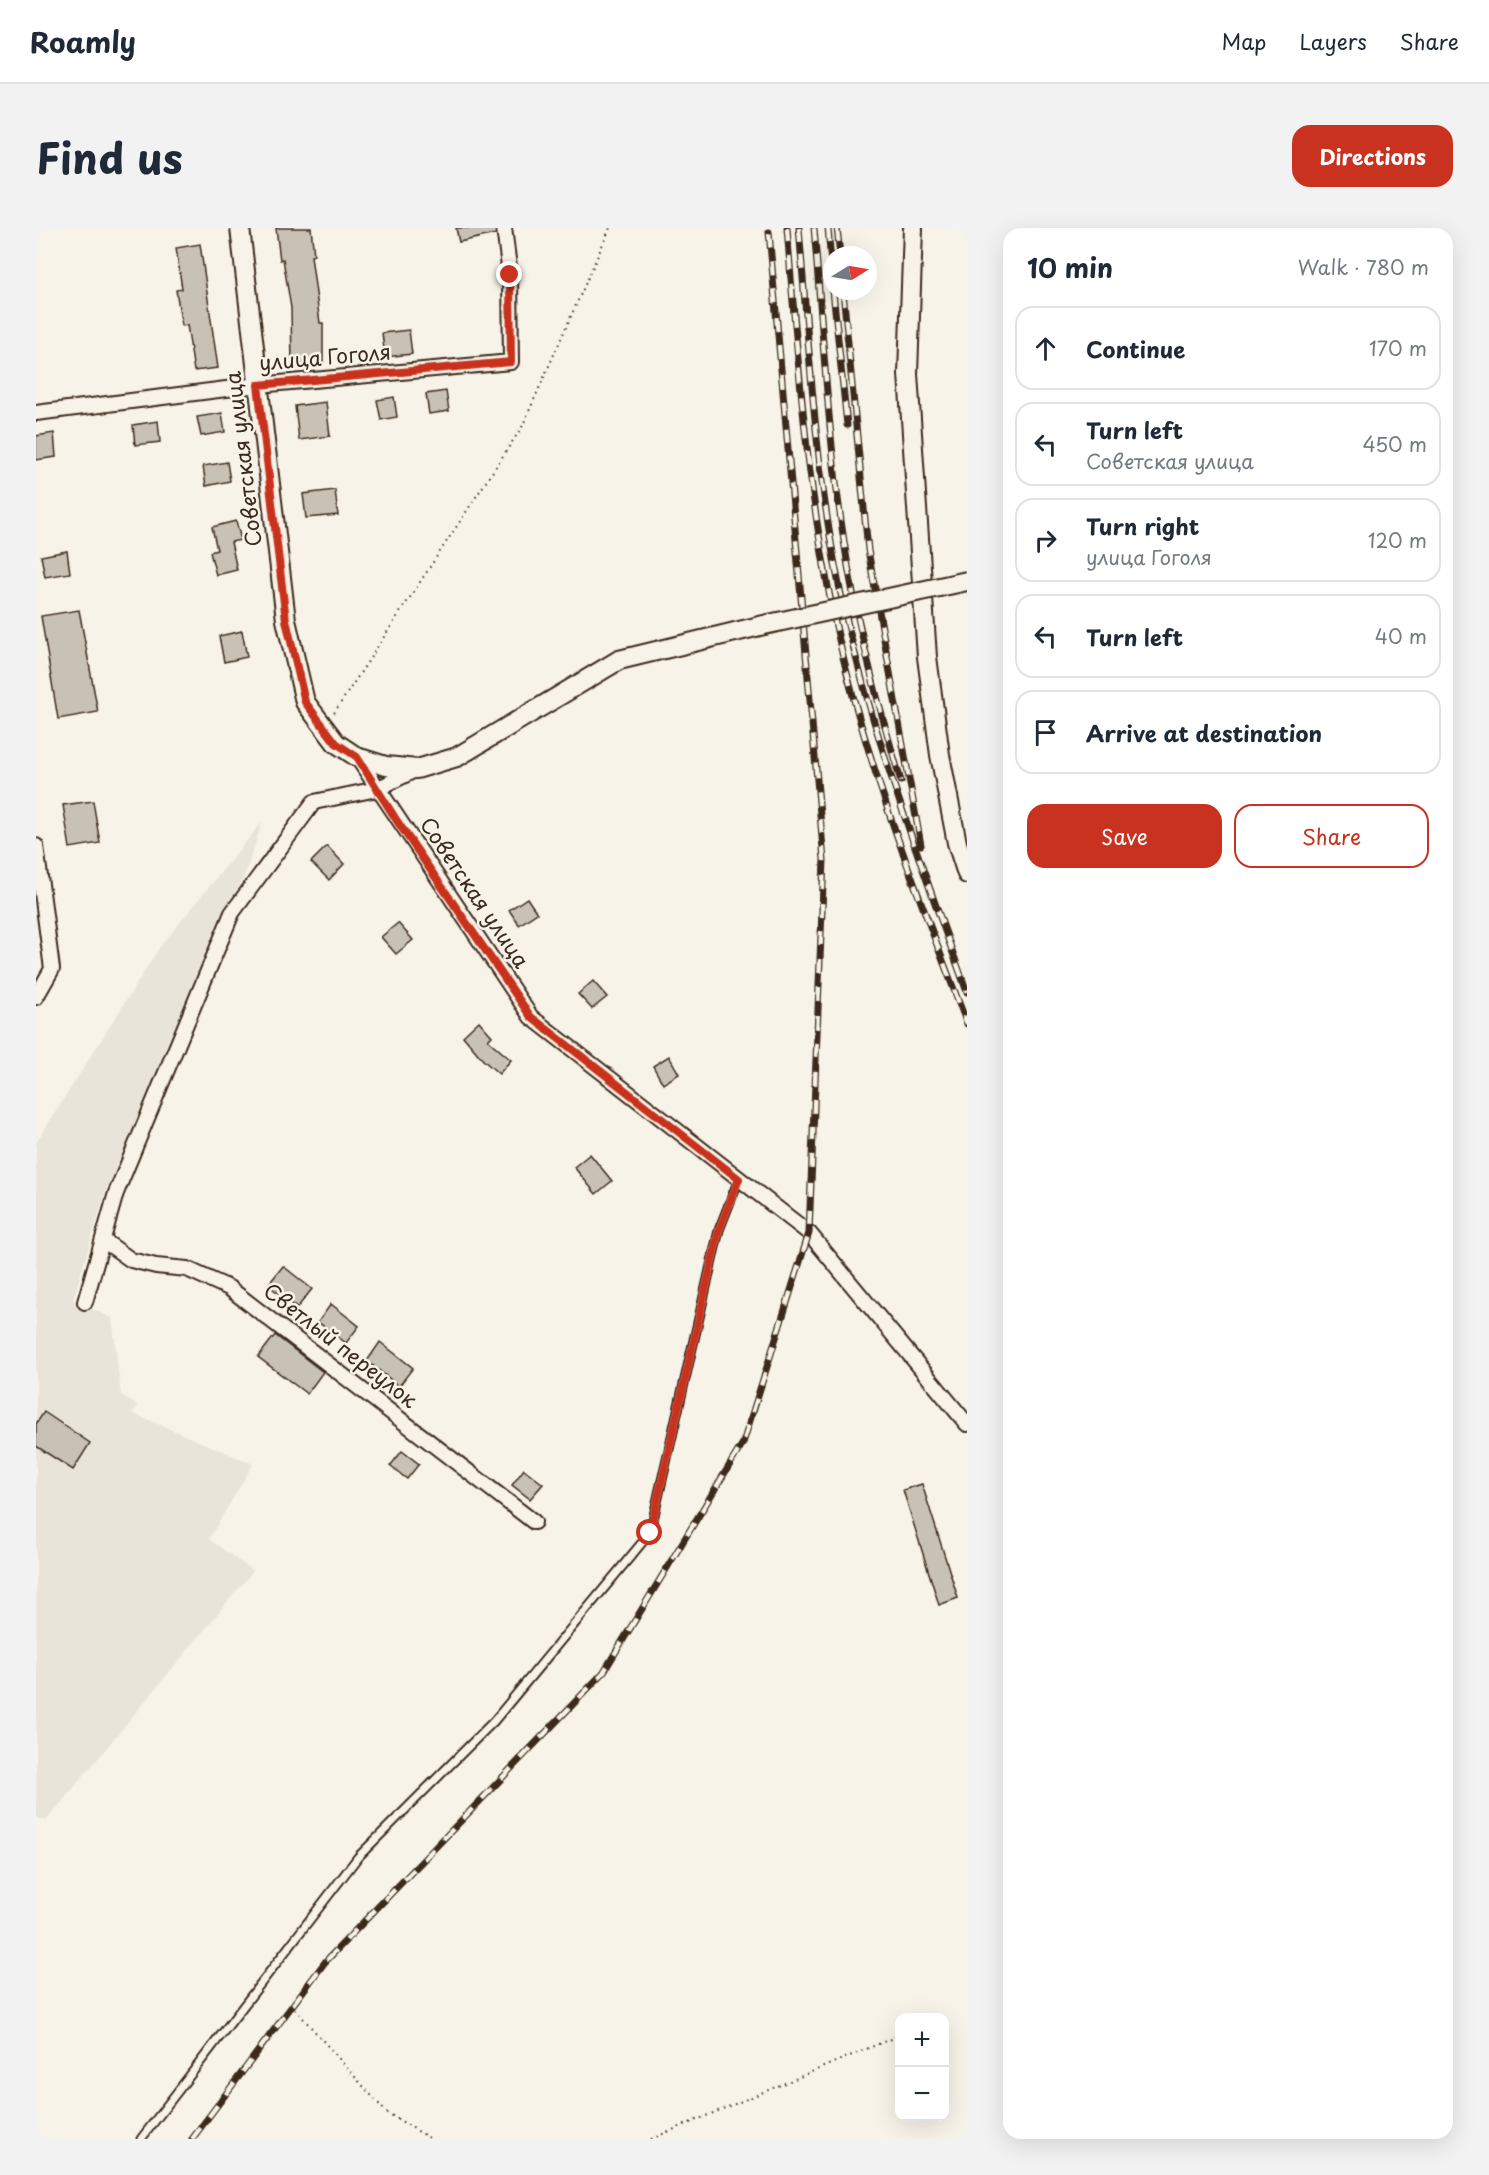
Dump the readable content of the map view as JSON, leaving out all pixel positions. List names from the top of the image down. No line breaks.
{"streets":{"street":["улица Гоголя","Советская улица","Светлый переулок"]},"crossings":[["улица Гоголя","Советская улица"]],"north":"right","page":{"header":"Roamly","nav":["Map","Layers","Share"],"title":"Find us","buttons":["Directions",["Save","Share"]],"heading":["10 min","Walk · 780 m"],"list":[["Continue","170 m"],["Turn left","Советская улица","450 m"],["Turn right","улица Гоголя","120 m"],["Turn left","40 m"],"Arrive at destination"],"map_buttons":["+","−"]}}
